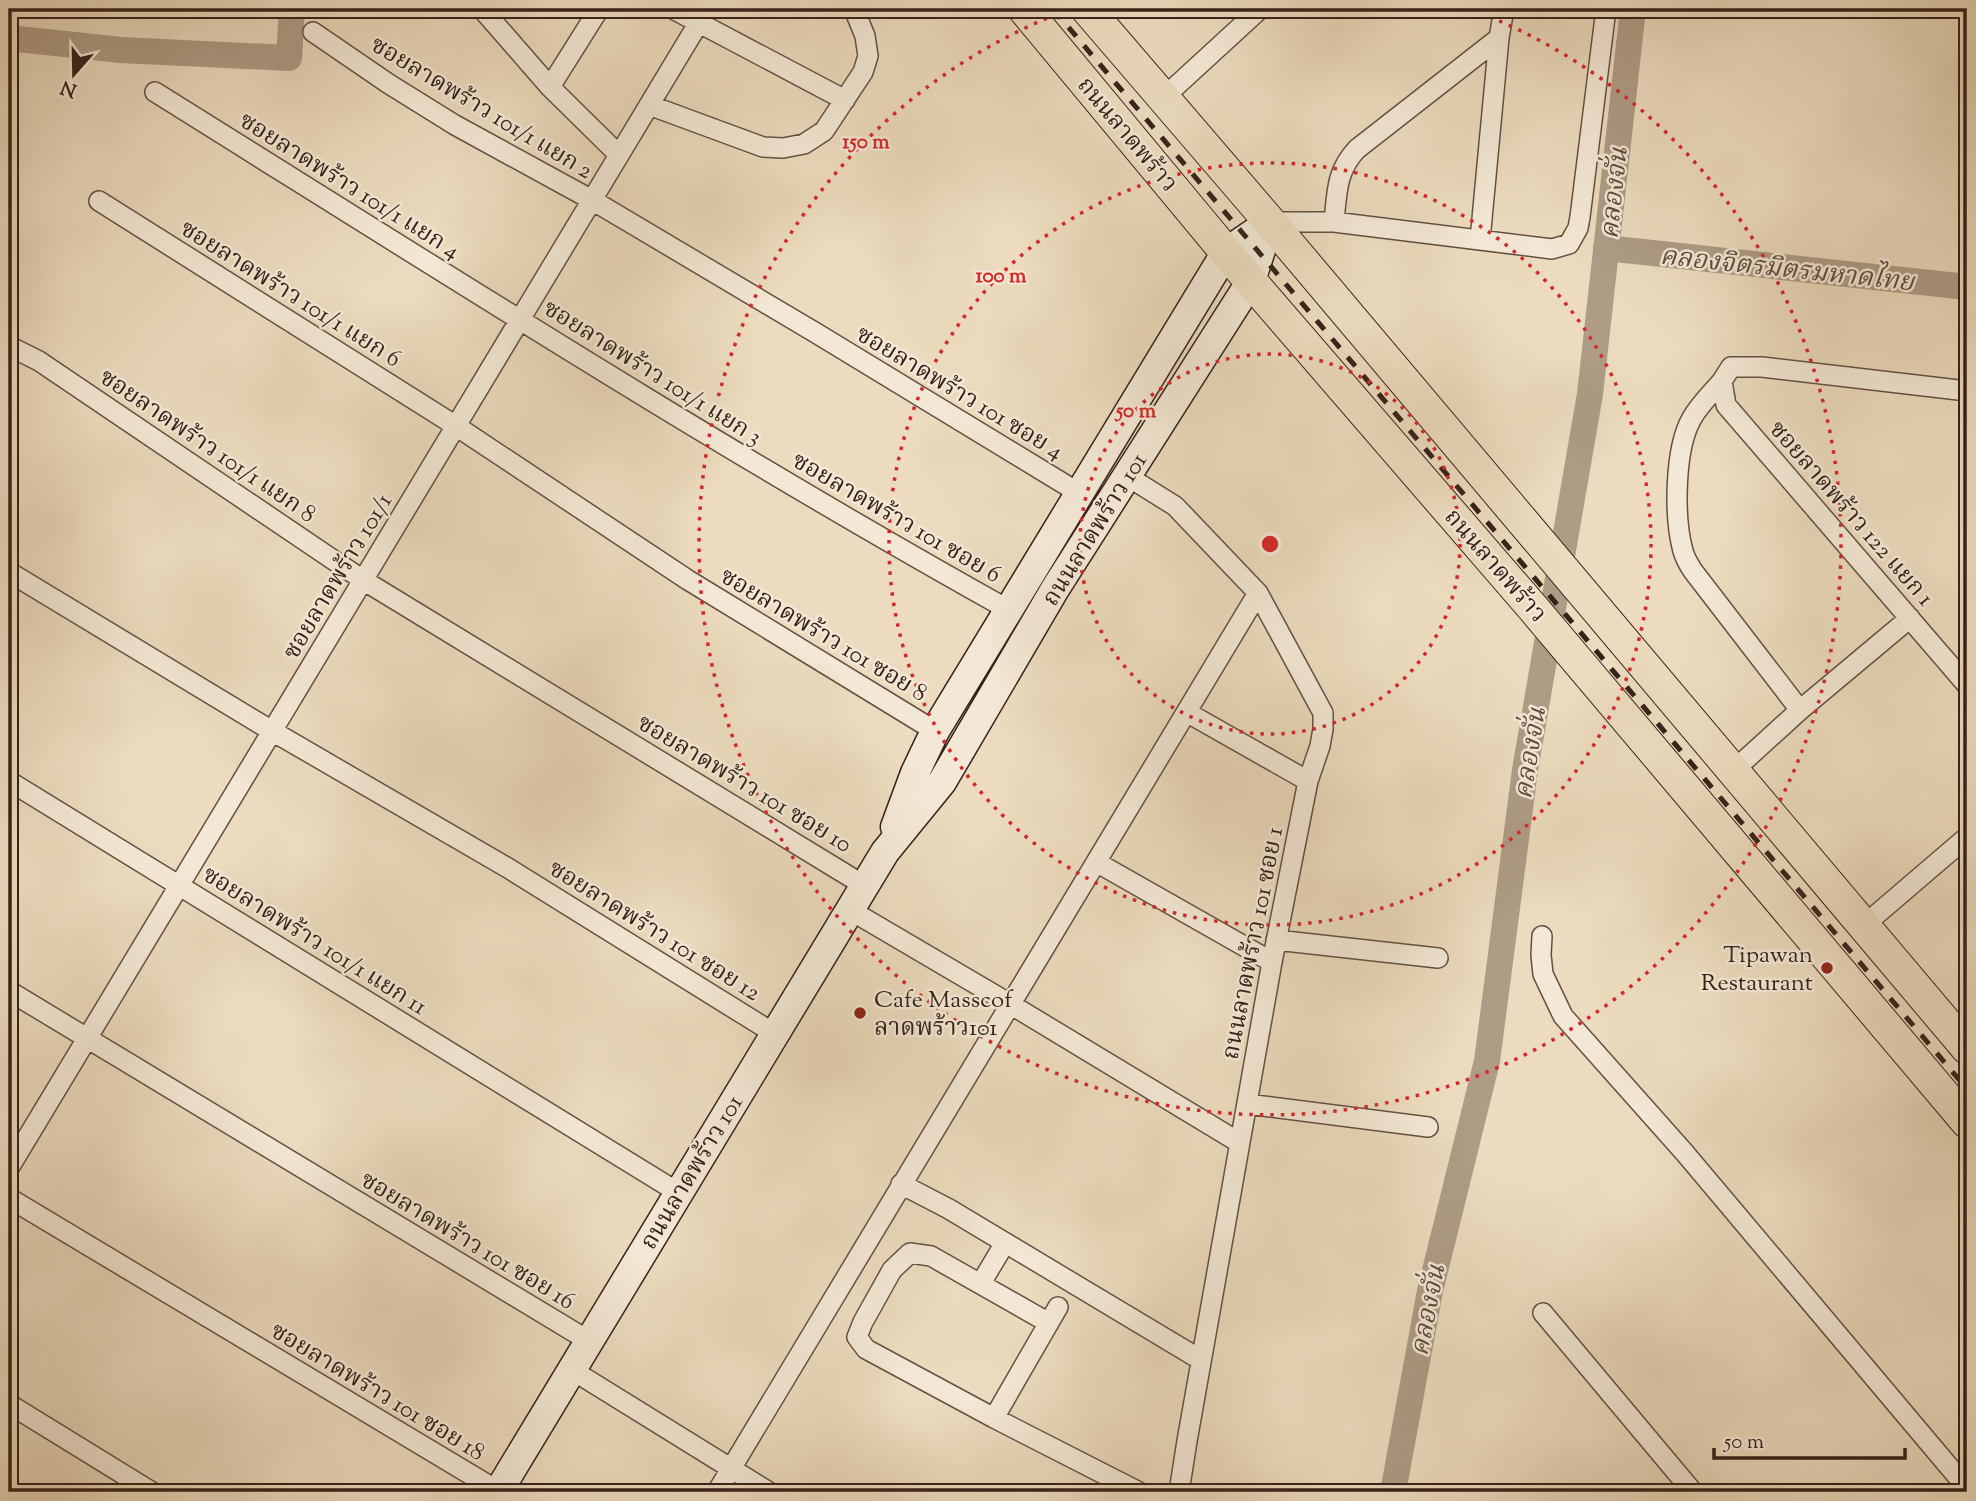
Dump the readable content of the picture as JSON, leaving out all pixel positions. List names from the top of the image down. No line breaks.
{"streets":{"main road":["ถนนลาดพร้าว"],"street":["ซอยลาดพร้าว 101/1 แยก 2","ซอยลาดพร้าว 101/1 แยก 4","ซอยลาดพร้าว 101/1 แยก 6","ซอยลาดพร้าว 101/1 แยก 3","ซอยลาดพร้าว 101 ซอย 4","ซอยลาดพร้าว 101/1 แยก 8","ซอยลาดพร้าว 122 แยก 1","ซอยลาดพร้าว 101 ซอย 6","ถนนลาดพร้าว 101","ซอยลาดพร้าว 101/1","ซอยลาดพร้าว 101 ซอย 8","ซอยลาดพร้าว 101 ซอย 10","ซอยลาดพร้าว 101 ซอย 12","ซอยลาดพร้าว 101/1 แยก 11","ถนนลาดพร้าว 101 ซอย 1","ซอยลาดพร้าว 101 ซอย 16","ซอยลาดพร้าว 101 ซอย 18"]},"crossings":[["ซอยลาดพร้าว 101/1 แยก 2","ซอยลาดพร้าว 101 ซอย 4"],["ซอยลาดพร้าว 101/1 แยก 2","ซอยลาดพร้าว 101/1"],["ถนนลาดพร้าว","ถนนลาดพร้าว 101"],["ซอยลาดพร้าว 101/1 แยก 4","ซอยลาดพร้าว 101/1 แยก 3"],["ซอยลาดพร้าว 101/1 แยก 4","ซอยลาดพร้าว 101/1"],["ซอยลาดพร้าว 101/1 แยก 6","ซอยลาดพร้าว 101/1"],["ซอยลาดพร้าว 101/1 แยก 6","ซอยลาดพร้าว 101 ซอย 8"],["ซอยลาดพร้าว 101/1 แยก 3","ซอยลาดพร้าว 101 ซอย 6"],["ซอยลาดพร้าว 101/1 แยก 3","ซอยลาดพร้าว 101/1"],["ซอยลาดพร้าว 101 ซอย 4","ถนนลาดพร้าว 101"],["ซอยลาดพร้าว 101/1 แยก 8","ซอยลาดพร้าว 101/1"],["ซอยลาดพร้าว 101/1 แยก 8","ซอยลาดพร้าว 101 ซอย 10"],["ซอยลาดพร้าว 101 ซอย 6","ถนนลาดพร้าว 101"],["ถนนลาดพร้าว 101","ซอยลาดพร้าว 101 ซอย 8"],["ถนนลาดพร้าว 101","ซอยลาดพร้าว 101 ซอย 10"],["ถนนลาดพร้าว 101","ซอยลาดพร้าว 101 ซอย 12"],["ถนนลาดพร้าว 101","ซอยลาดพร้าว 101/1 แยก 11"],["ถนนลาดพร้าว 101","ถนนลาดพร้าว 101 ซอย 1"],["ถนนลาดพร้าว 101","ซอยลาดพร้าว 101 ซอย 16"],["ถนนลาดพร้าว 101","ซอยลาดพร้าว 101 ซอย 18"],["ซอยลาดพร้าว 101/1","ซอยลาดพร้าว 101 ซอย 12"],["ซอยลาดพร้าว 101/1","ซอยลาดพร้าว 101/1 แยก 11"],["ซอยลาดพร้าว 101/1","ซอยลาดพร้าว 101 ซอย 16"]],"water":["คลองจั่น","คลองจิตรมิตรมหาดไทย"],"places":["Tipawan Restaurant","Cafe Masscof ลาดพร้าว101"],"scale_bar":"50 m","north":"bottom","rings":["150 m","100 m","50 m"]}
